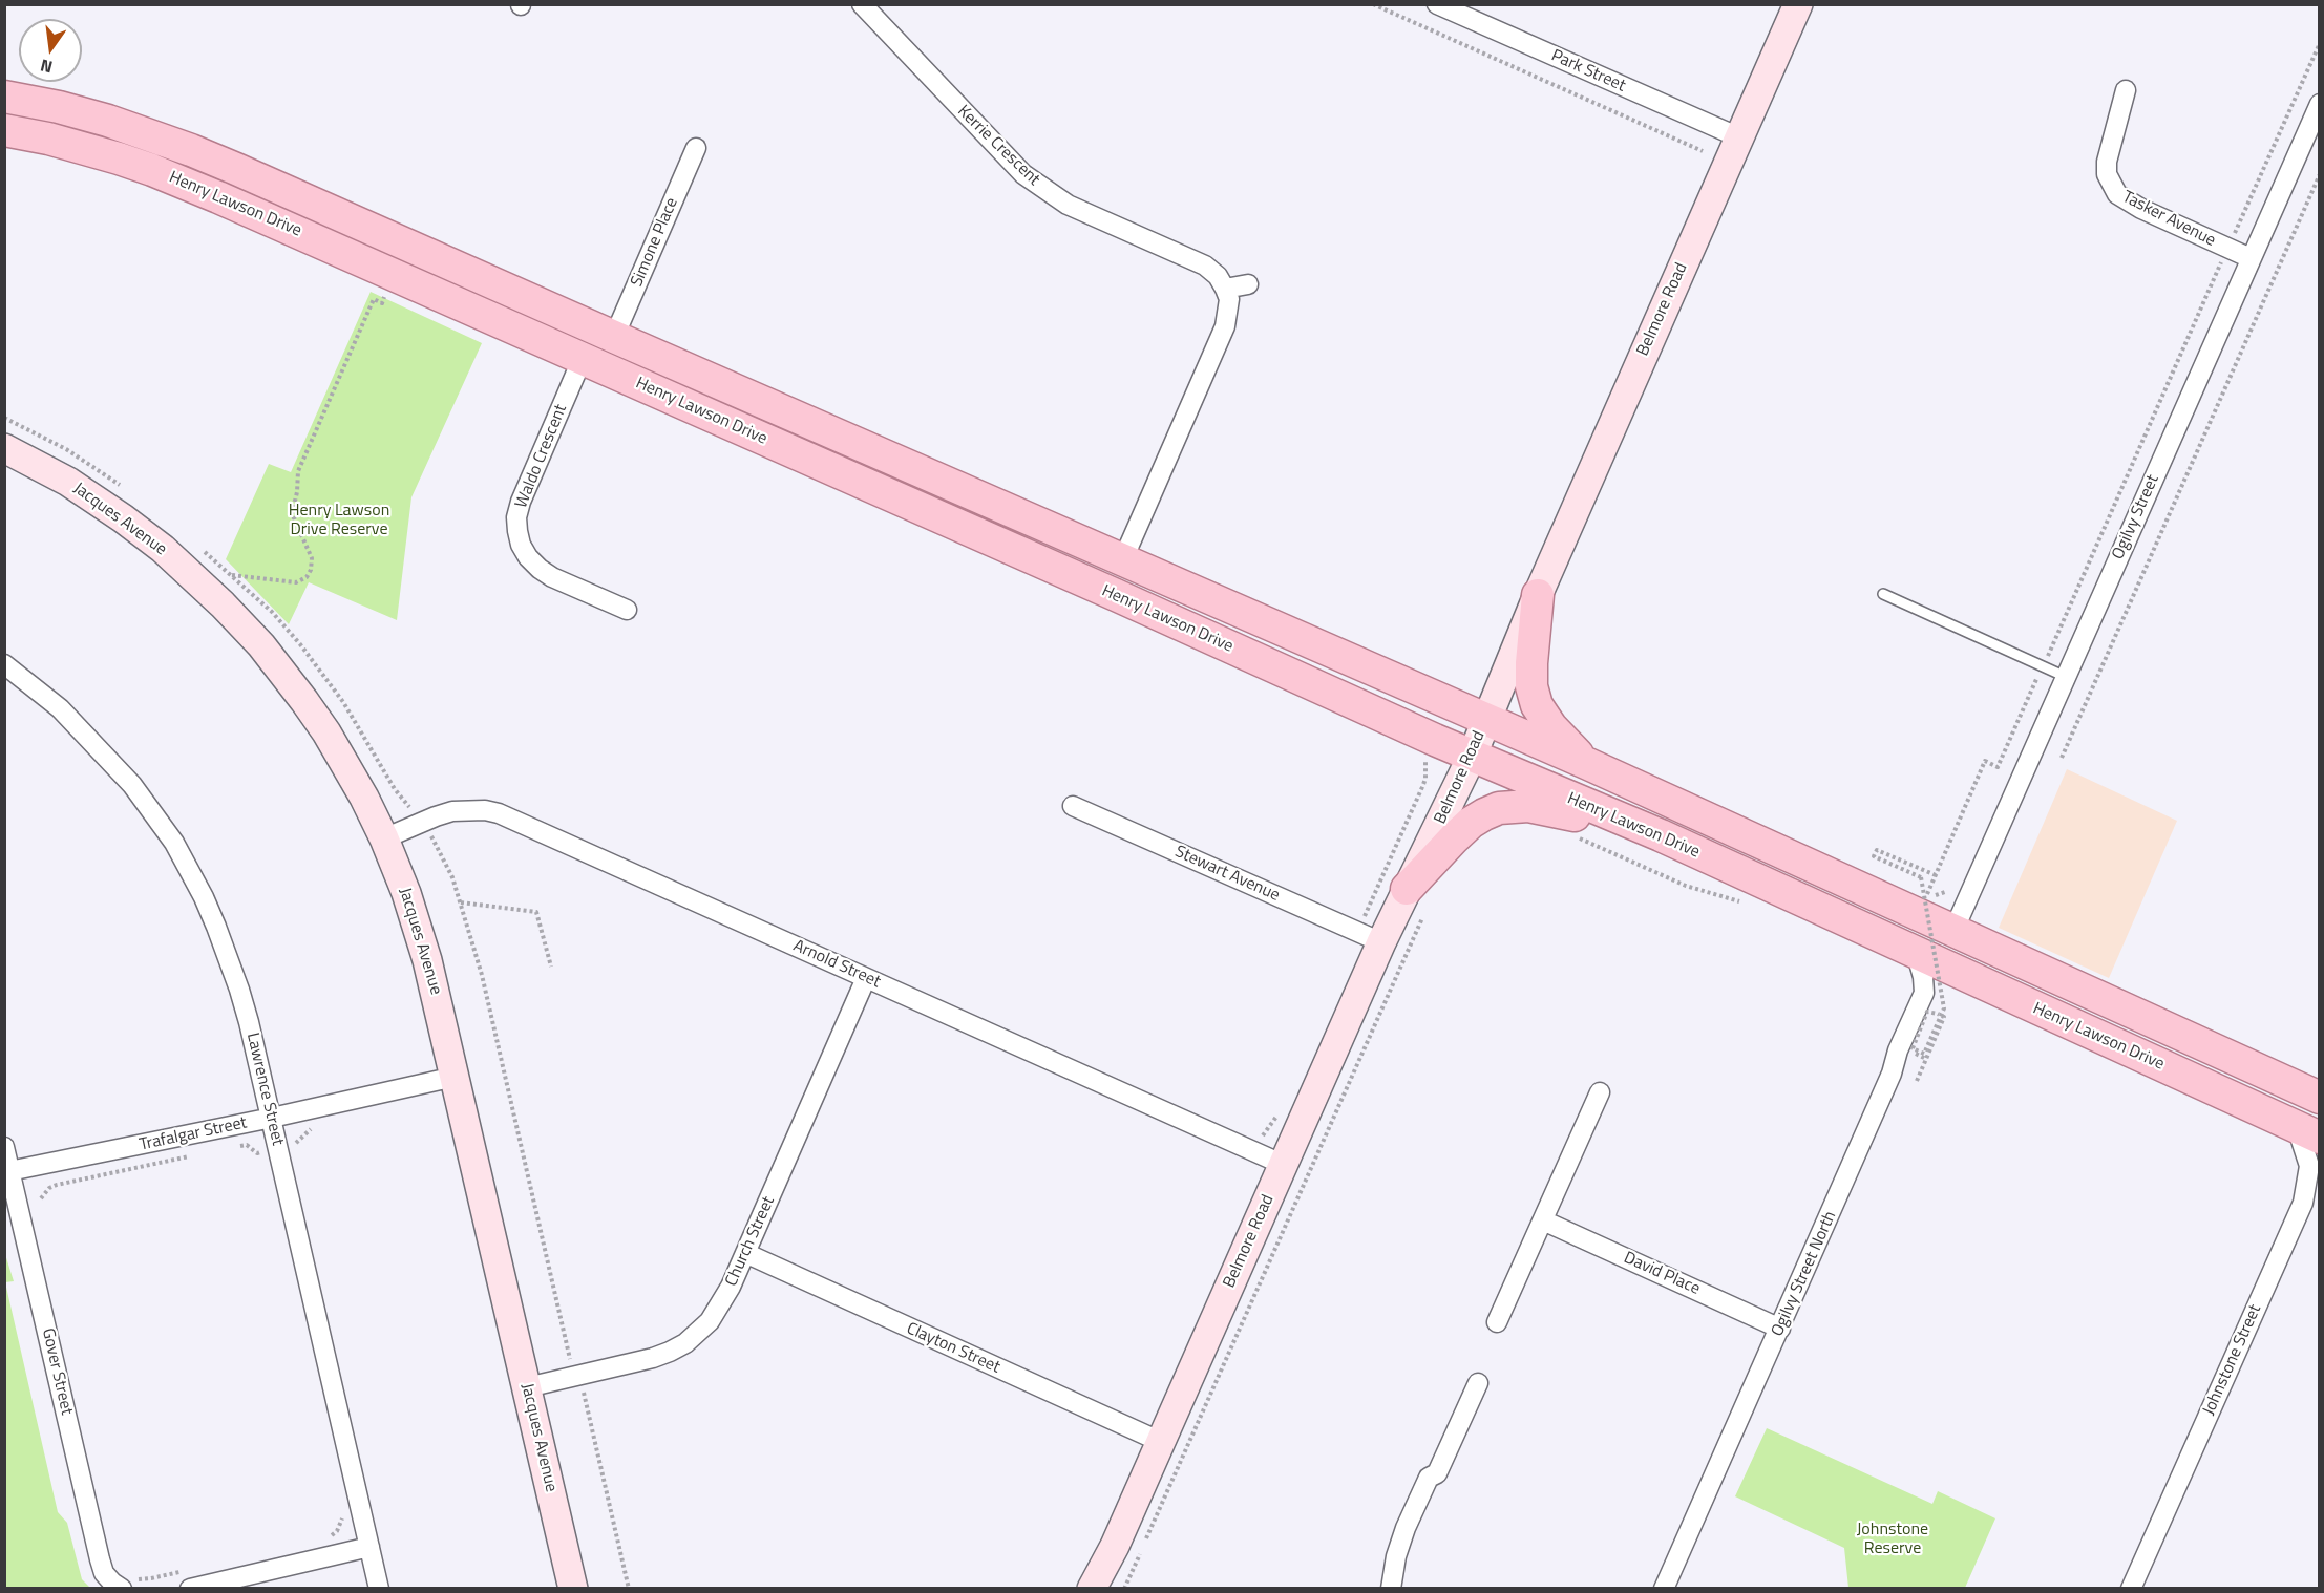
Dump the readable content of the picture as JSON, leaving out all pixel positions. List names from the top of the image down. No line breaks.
{"streets":{"main road":["Henry Lawson Drive","Belmore Road","Jacques Avenue"],"street":["Park Street","Kerrie Crescent","Tasker Avenue","Simone Place","Waldo Crescent","Ogilvy Street","Stewart Avenue","Arnold Street","Lawrence Street","Trafalgar Street","Church Street","David Place","Ogilvy Street North","Clayton Street","Johnstone Street","Gover Street"]},"crossings":[["Park Street","Belmore Road"],["Henry Lawson Drive","Simone Place"],["Henry Lawson Drive","Belmore Road"],["Henry Lawson Drive","Waldo Crescent"],["Henry Lawson Drive","Ogilvy Street"],["Henry Lawson Drive","Ogilvy Street North"],["Henry Lawson Drive","Johnstone Street"],["Tasker Avenue","Ogilvy Street"],["Belmore Road","Stewart Avenue"],["Belmore Road","Arnold Street"],["Belmore Road","Clayton Street"],["Jacques Avenue","Arnold Street"],["Jacques Avenue","Trafalgar Street"],["Jacques Avenue","Church Street"],["Arnold Street","Church Street"],["Lawrence Street","Trafalgar Street"],["Trafalgar Street","Gover Street"],["Church Street","Clayton Street"],["David Place","Ogilvy Street North"]],"parks":["Henry Lawson Drive Reserve","Johnstone Reserve"],"north":"bottom"}
